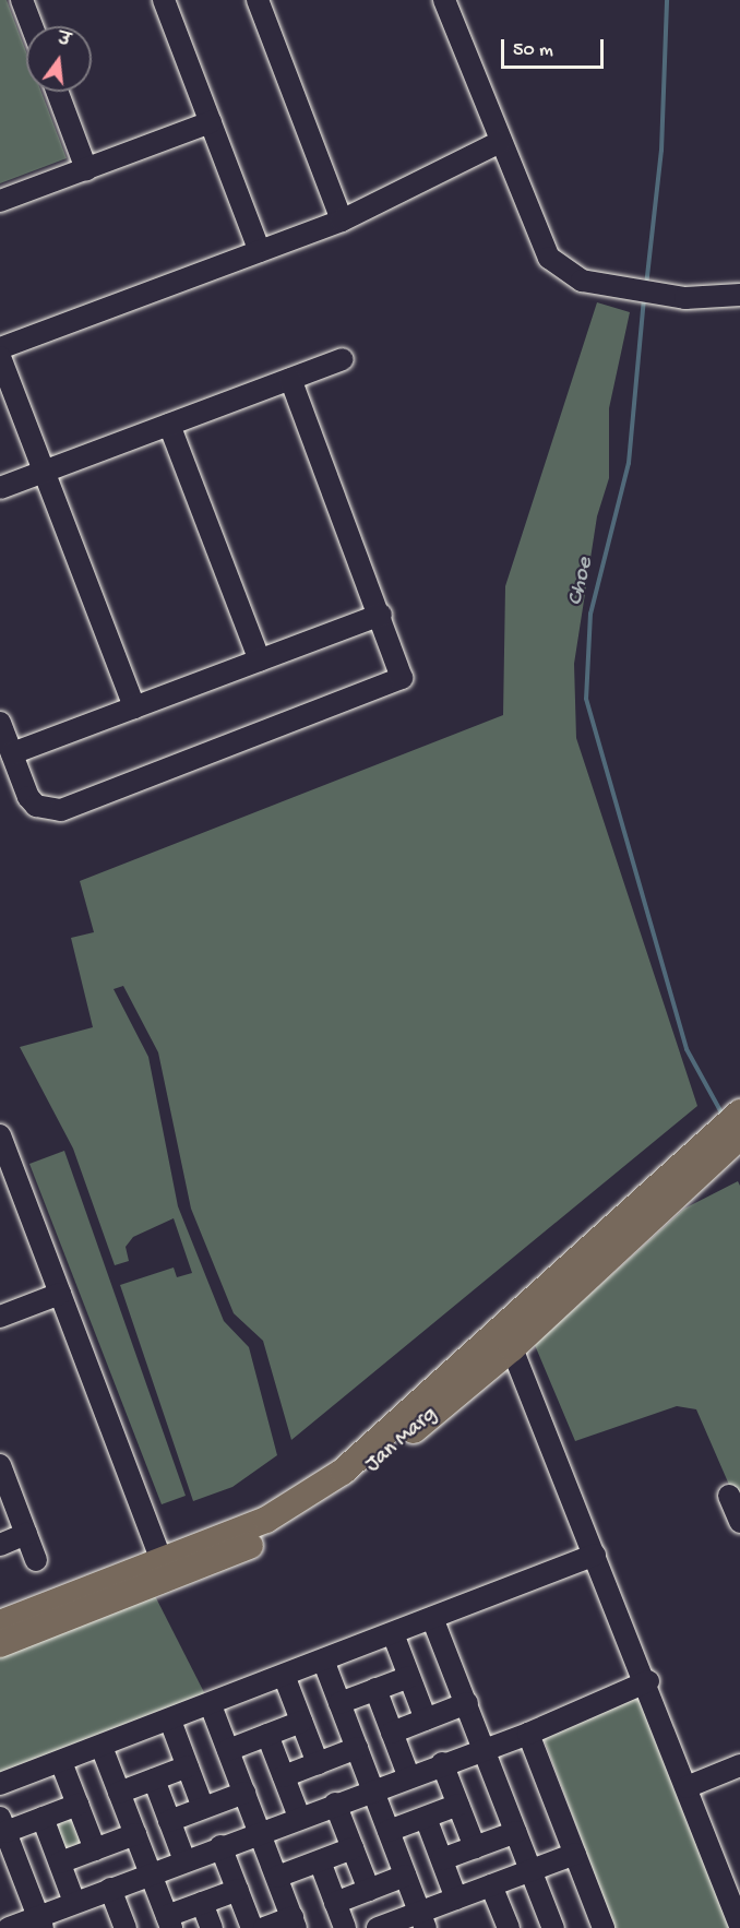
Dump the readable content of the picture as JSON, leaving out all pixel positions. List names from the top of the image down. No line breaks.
{"streets":{"main road":["Jan Marg"]},"water":["Choe"],"scale_bar":"50 m","north":"top"}
